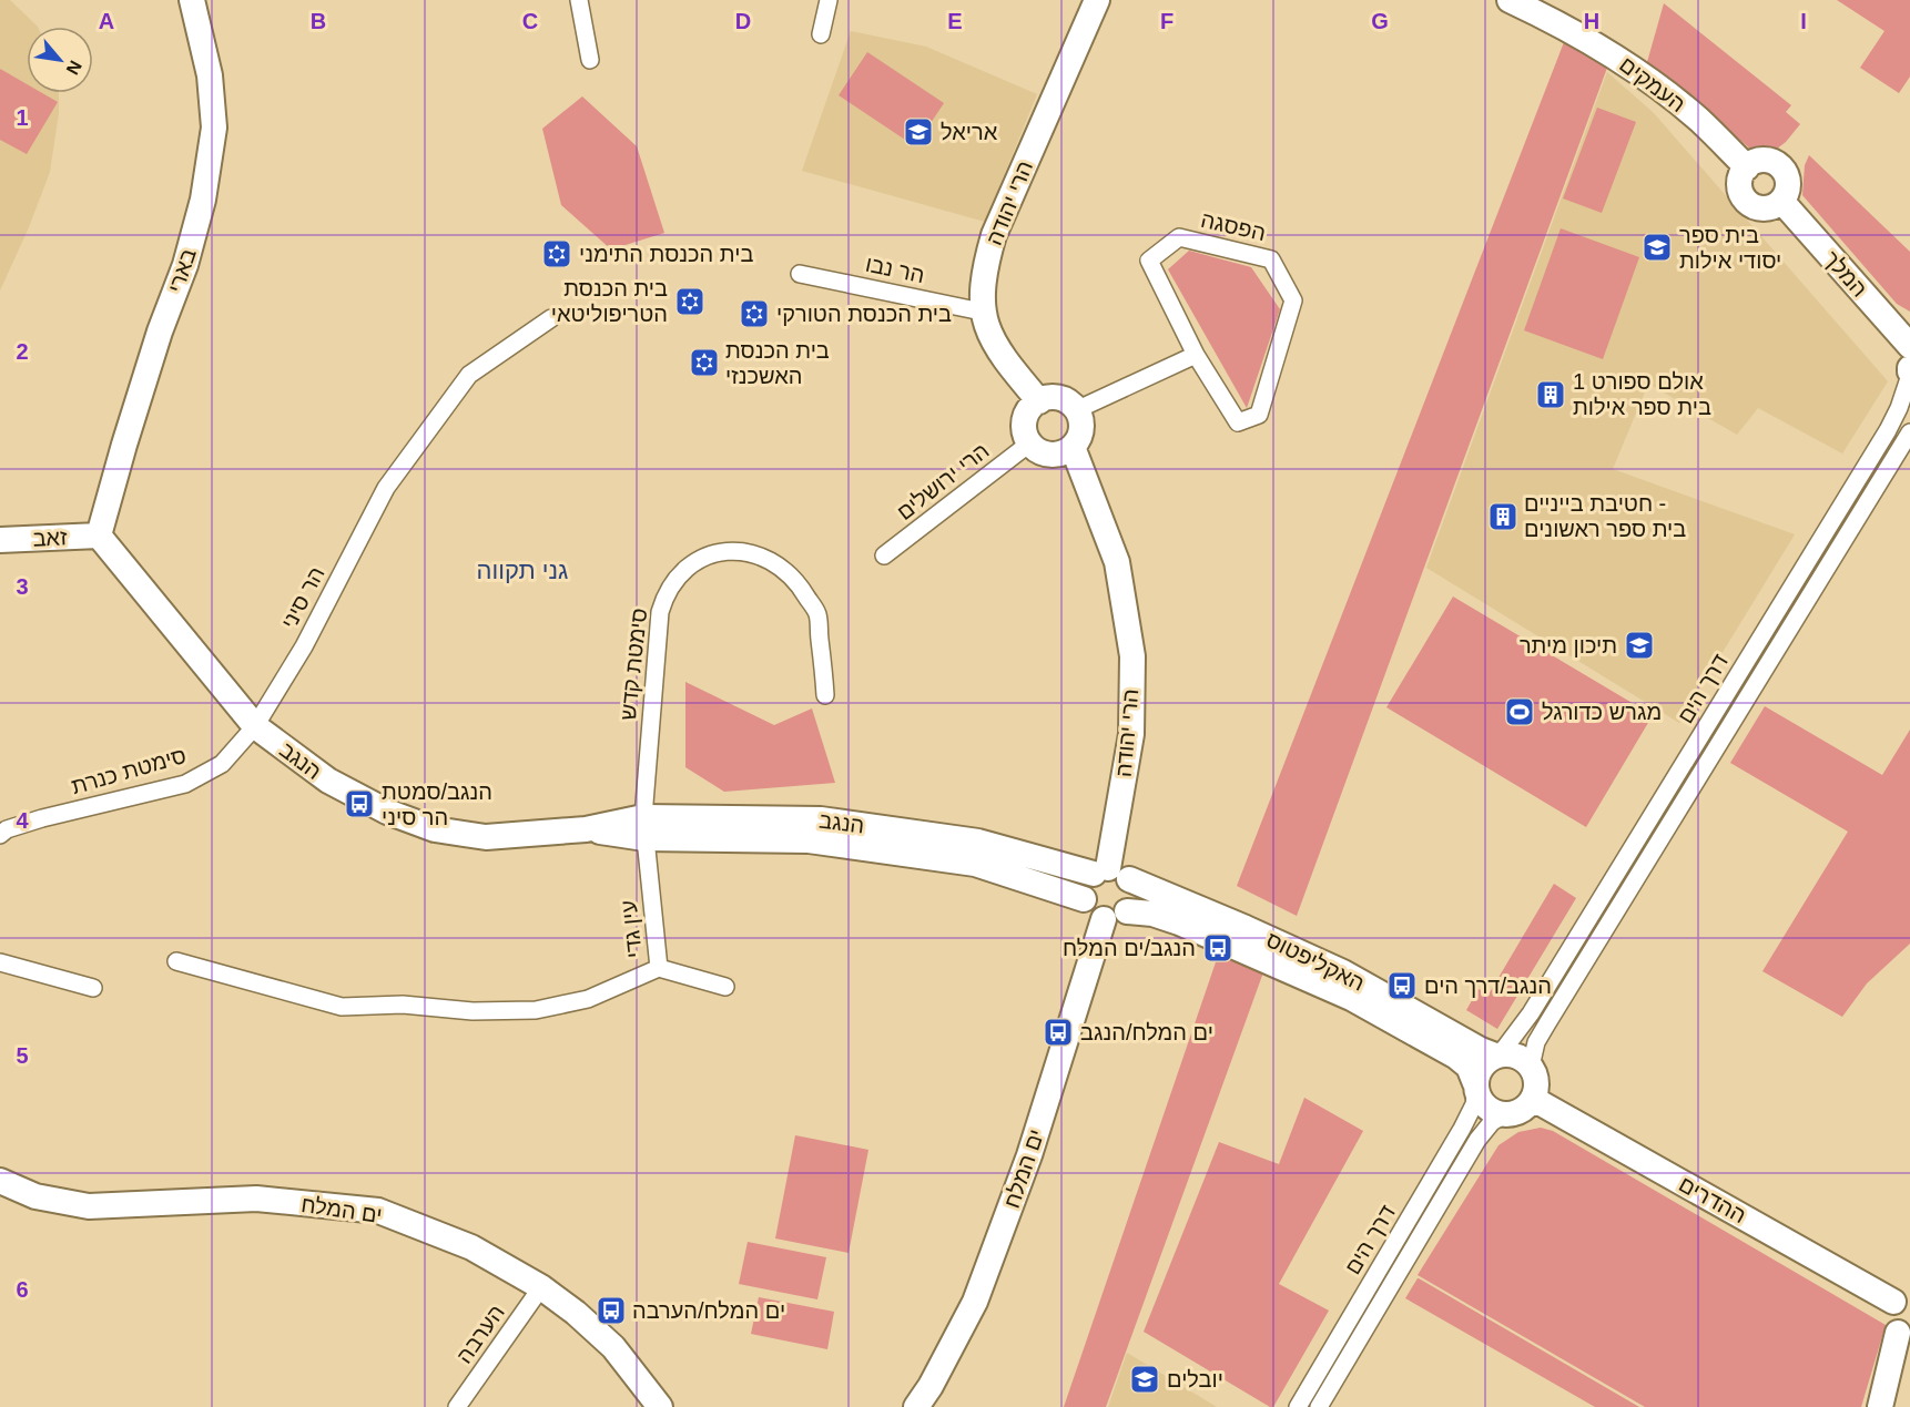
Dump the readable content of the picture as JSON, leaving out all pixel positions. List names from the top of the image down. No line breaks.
{"streets":{"street":["העמקים","הרי יהודה","הפסגה","הר נבו","בארי","המלך","הרי ירושלים","זאב","הר סיני","סימטת קדש","דרך הים","הנגב","סימטת כנרת","עין גדי","האקליפטוס","ים המלח","ההדרים","הערבה"]},"crossings":[["העמקים","המלך"],["הרי יהודה","הר נבו"],["הרי יהודה","הרי ירושלים"],["הרי יהודה","הנגב"],["הרי יהודה","האקליפטוס"],["הרי יהודה","ים המלח"],["בארי","זאב"],["בארי","הנגב"],["זאב","הנגב"],["הר סיני","הנגב"],["הר סיני","סימטת כנרת"],["סימטת קדש","הנגב"],["סימטת קדש","עין גדי"],["דרך הים","האקליפטוס"],["דרך הים","ההדרים"],["הנגב","סימטת כנרת"],["הנגב","עין גדי"],["הנגב","האקליפטוס"],["הנגב","ים המלח"],["האקליפטוס","ים המלח"],["האקליפטוס","ההדרים"],["ים המלח","הערבה"]],"districts":["גני תקווה"],"places":{"school or university":["אריאל","בית ספר יסודי אילות","תיכון מיתר","יובלים"],"synagogue":["בית הכנסת התימני","בית הכנסת הטריפוליטאי","בית הכנסת הטורקי","בית הכנסת האשכנזי"],"building":["אולם ספורט 1 בית ספר אילות","חטיבת בייניים - בית ספר ראשונים"],"sports":["מגרש כדורגל"],"bus stop":["הנגב/סמטת הר סיני","הנגב/ים המלח","הנגב/דרך הים","ים המלח/הנגב","ים המלח/הערבה"]},"north":"bottom right","grid":{"columns":["A","B","C","D","E","F","G","H","I"],"rows":["1","2","3","4","5","6"]}}
